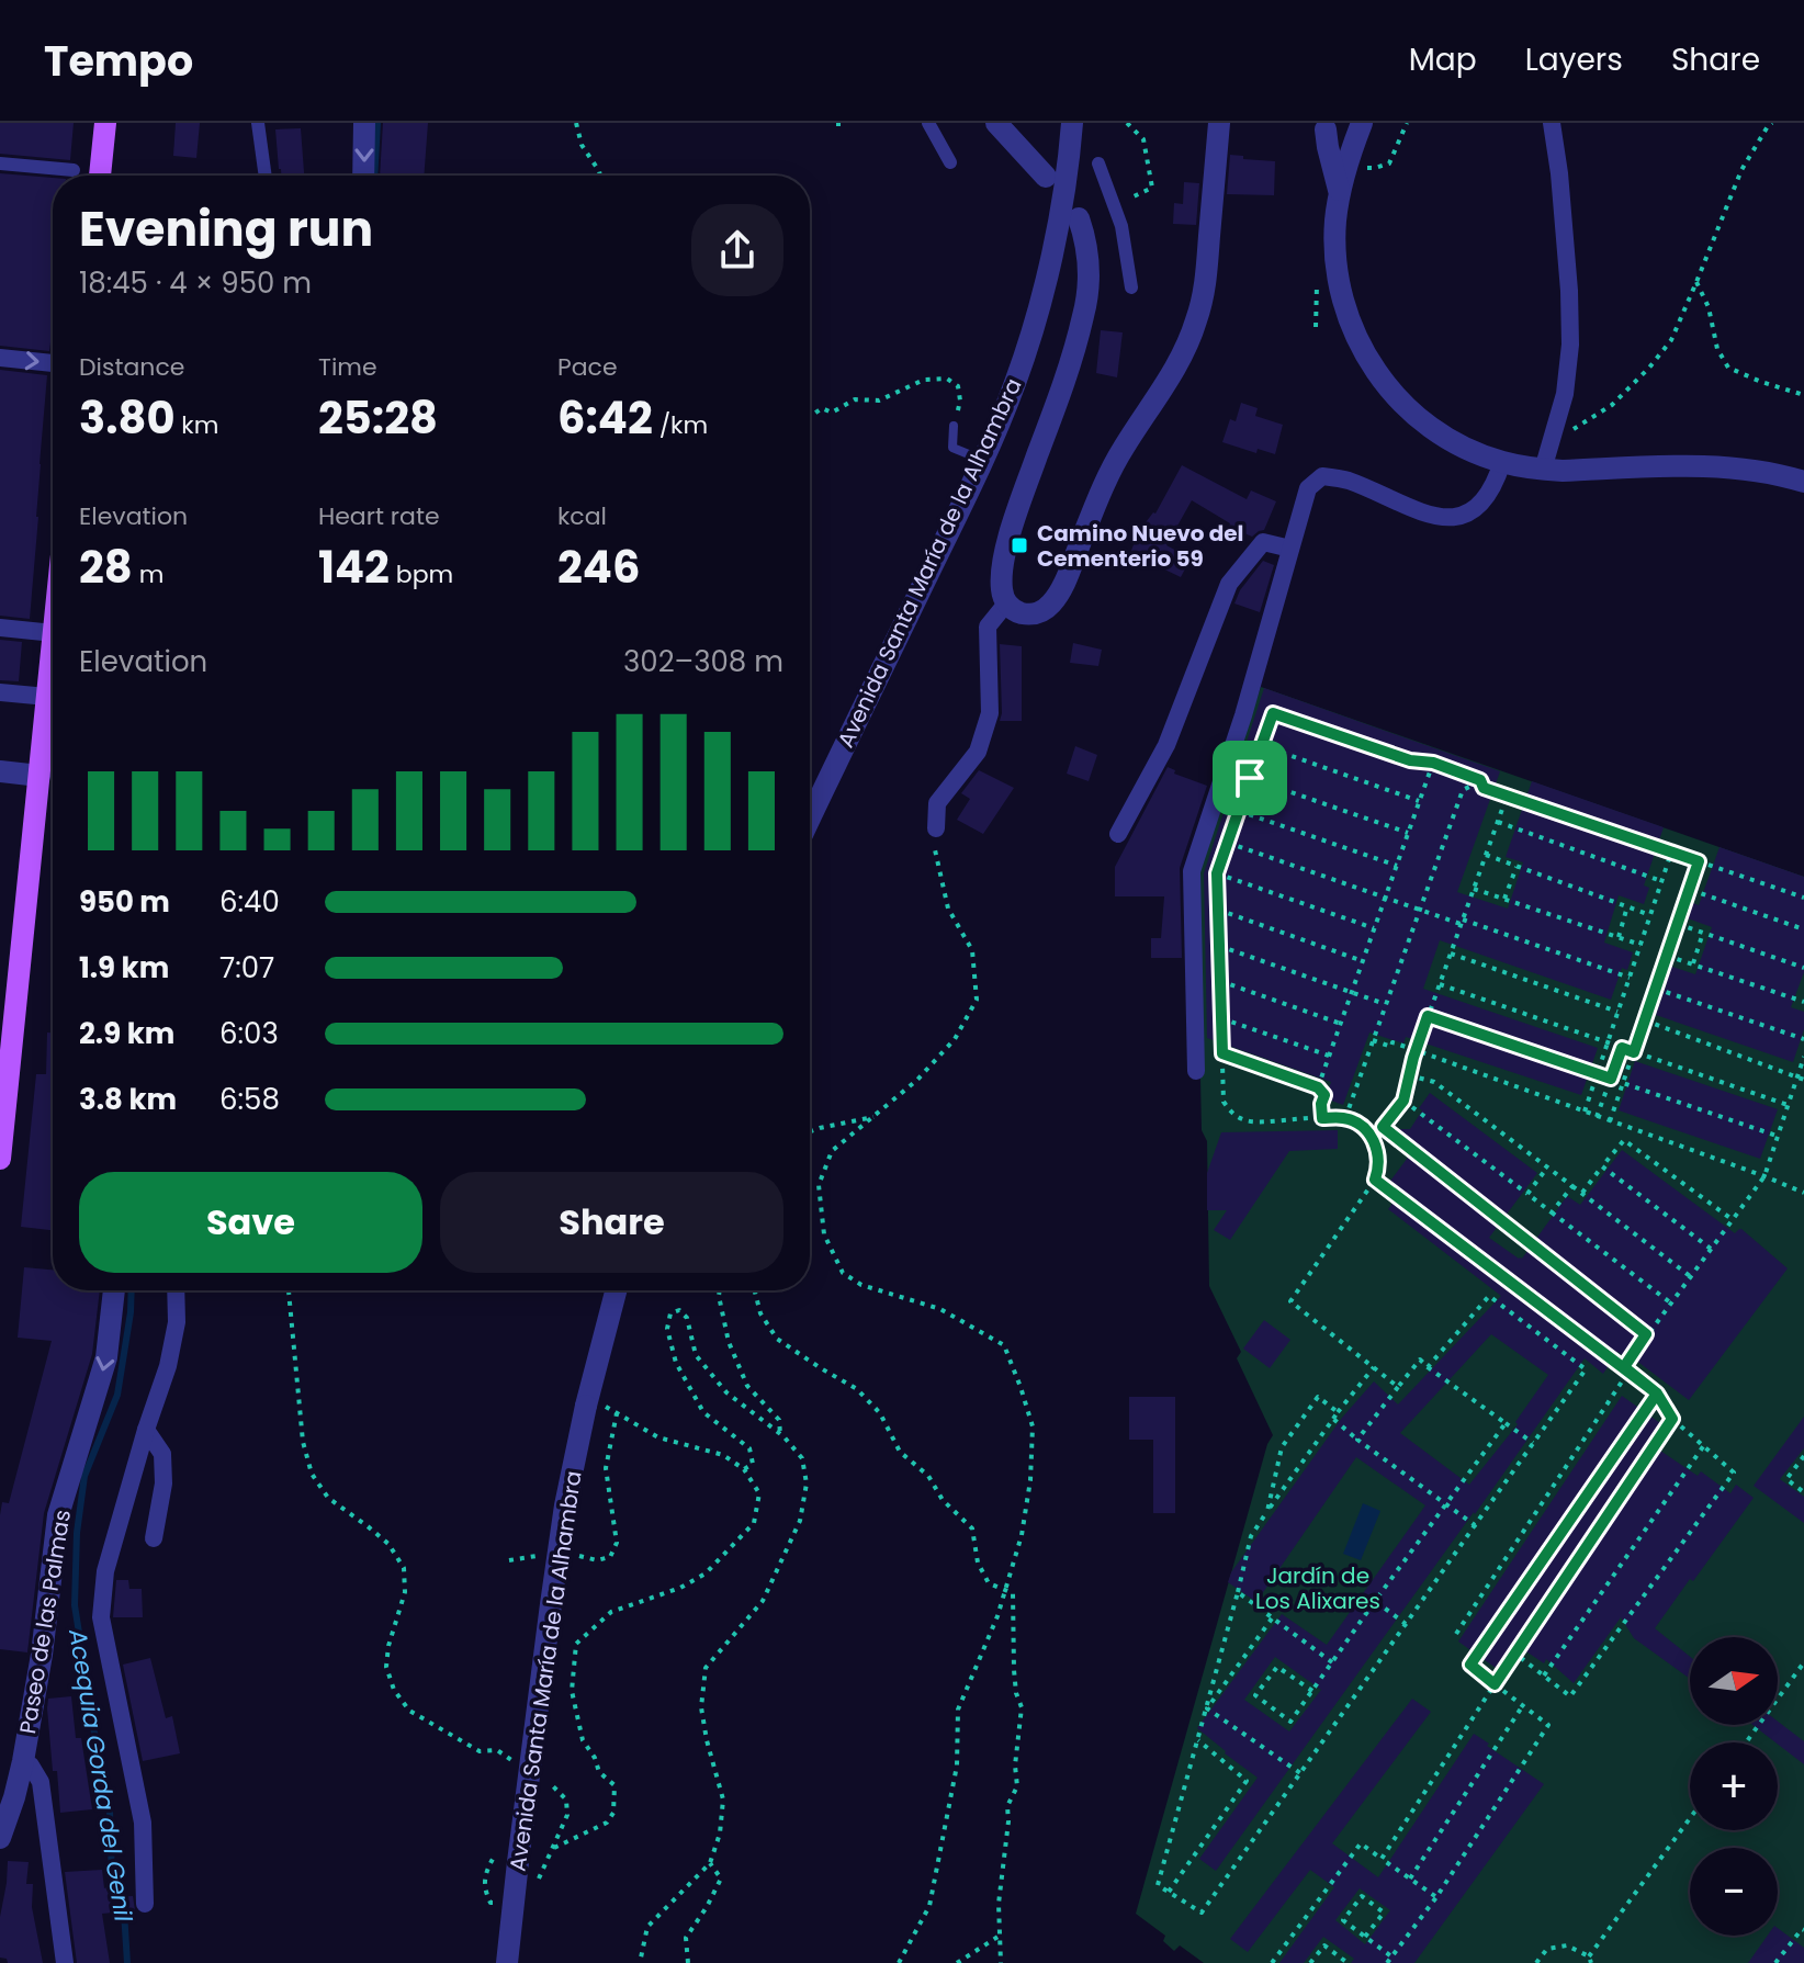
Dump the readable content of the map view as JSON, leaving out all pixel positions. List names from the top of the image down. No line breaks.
{"streets":{"street":["Avenida Santa María de la Alhambra","Paseo de las Palmas"]},"water":["Acequia Gorda del Genil"],"parks":["Jardín de Los Alixares"],"places":{"transit":["Camino Nuevo del Cementerio 59"]},"north":"right","page":{"header":"Tempo","nav":["Map","Layers","Share"],"heading":["Evening run","18:45 · 4 × 950 m"],"stats":[["Distance","3.80 km"],["Time","25:28"],["Pace","6:42 /km"],["Elevation","28 m"],["Heart rate","142 bpm"],["kcal","246"]],"chart":["Elevation","302–308 m"],"list":[{"name":"950 m","note":"6:40"},{"name":"1.9 km","note":"7:07"},{"name":"2.9 km","note":"6:03"},{"name":"3.8 km","note":"6:58"}],"buttons":["Save","Share"],"map_buttons":["+","−"]}}
